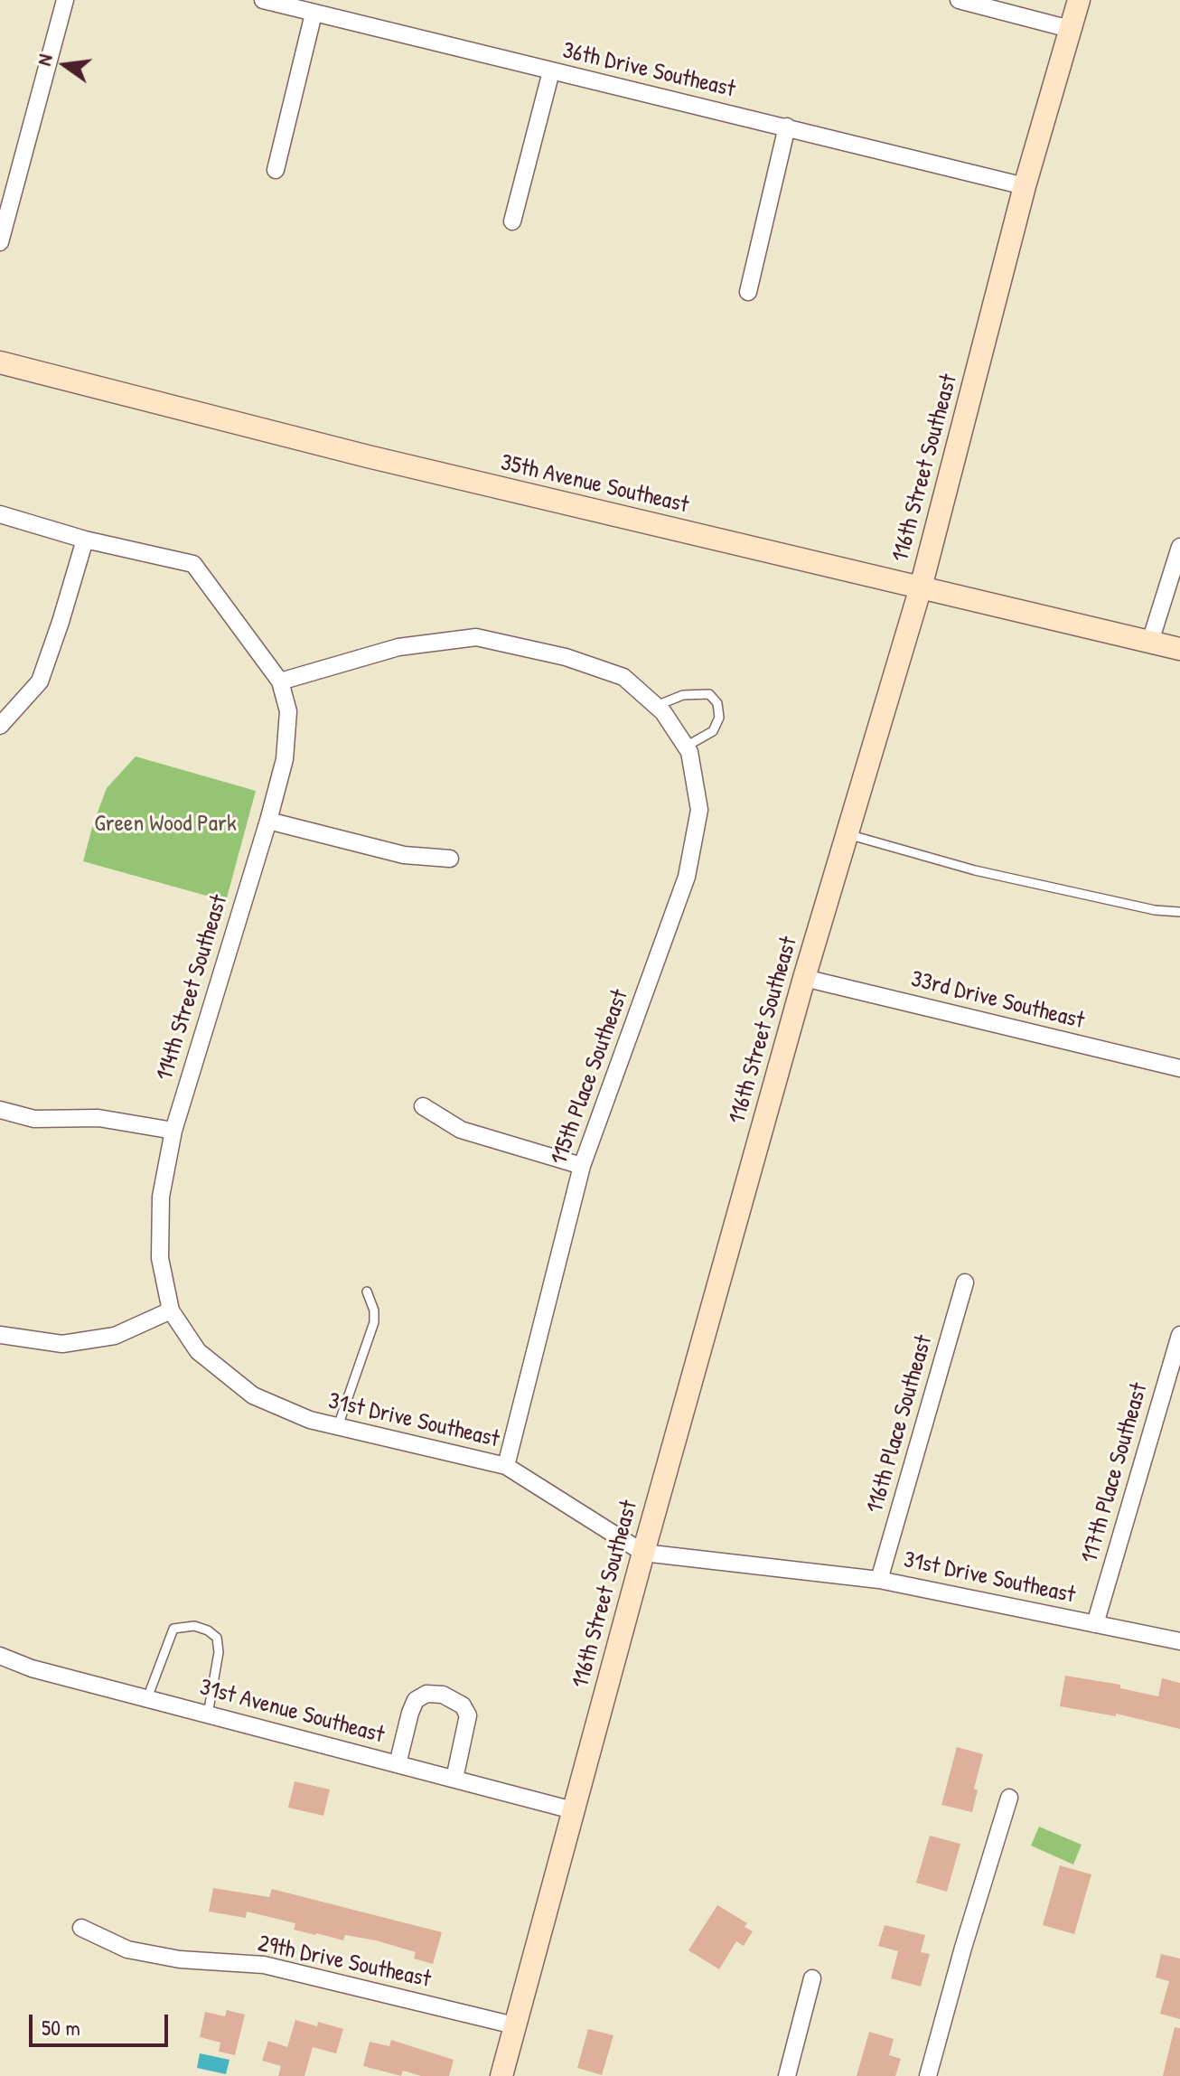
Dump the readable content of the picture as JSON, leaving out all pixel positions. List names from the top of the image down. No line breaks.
{"streets":{"street":["36th Drive Southeast","116th Street Southeast","35th Avenue Southeast","114th Street Southeast","33rd Drive Southeast","115th Place Southeast","31st Drive Southeast","116th Place Southeast","117th Place Southeast","31st Avenue Southeast","29th Drive Southeast"]},"crossings":[["36th Drive Southeast","116th Street Southeast"],["116th Street Southeast","35th Avenue Southeast"],["116th Street Southeast","33rd Drive Southeast"],["116th Street Southeast","31st Drive Southeast"],["116th Street Southeast","31st Avenue Southeast"],["116th Street Southeast","29th Drive Southeast"],["114th Street Southeast","115th Place Southeast"],["114th Street Southeast","31st Drive Southeast"],["115th Place Southeast","31st Drive Southeast"],["31st Drive Southeast","116th Place Southeast"],["31st Drive Southeast","117th Place Southeast"]],"parks":["Green Wood Park"],"scale_bar":"50 m","north":"left"}
